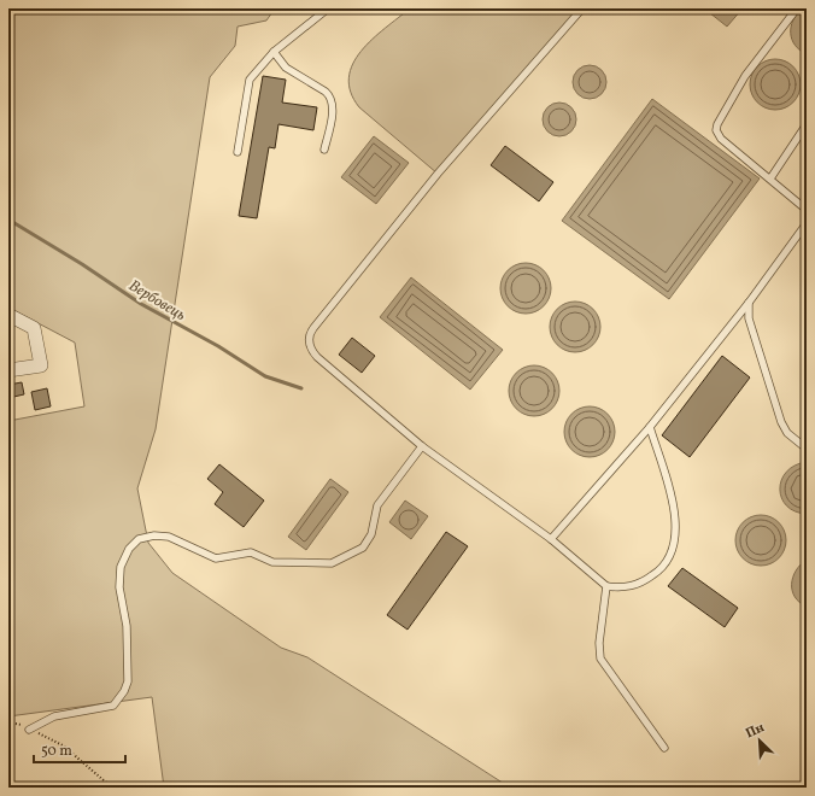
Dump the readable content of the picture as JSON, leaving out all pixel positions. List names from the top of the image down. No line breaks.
{"water":["Вербовець"],"scale_bar":"50 m","north":"top left"}
